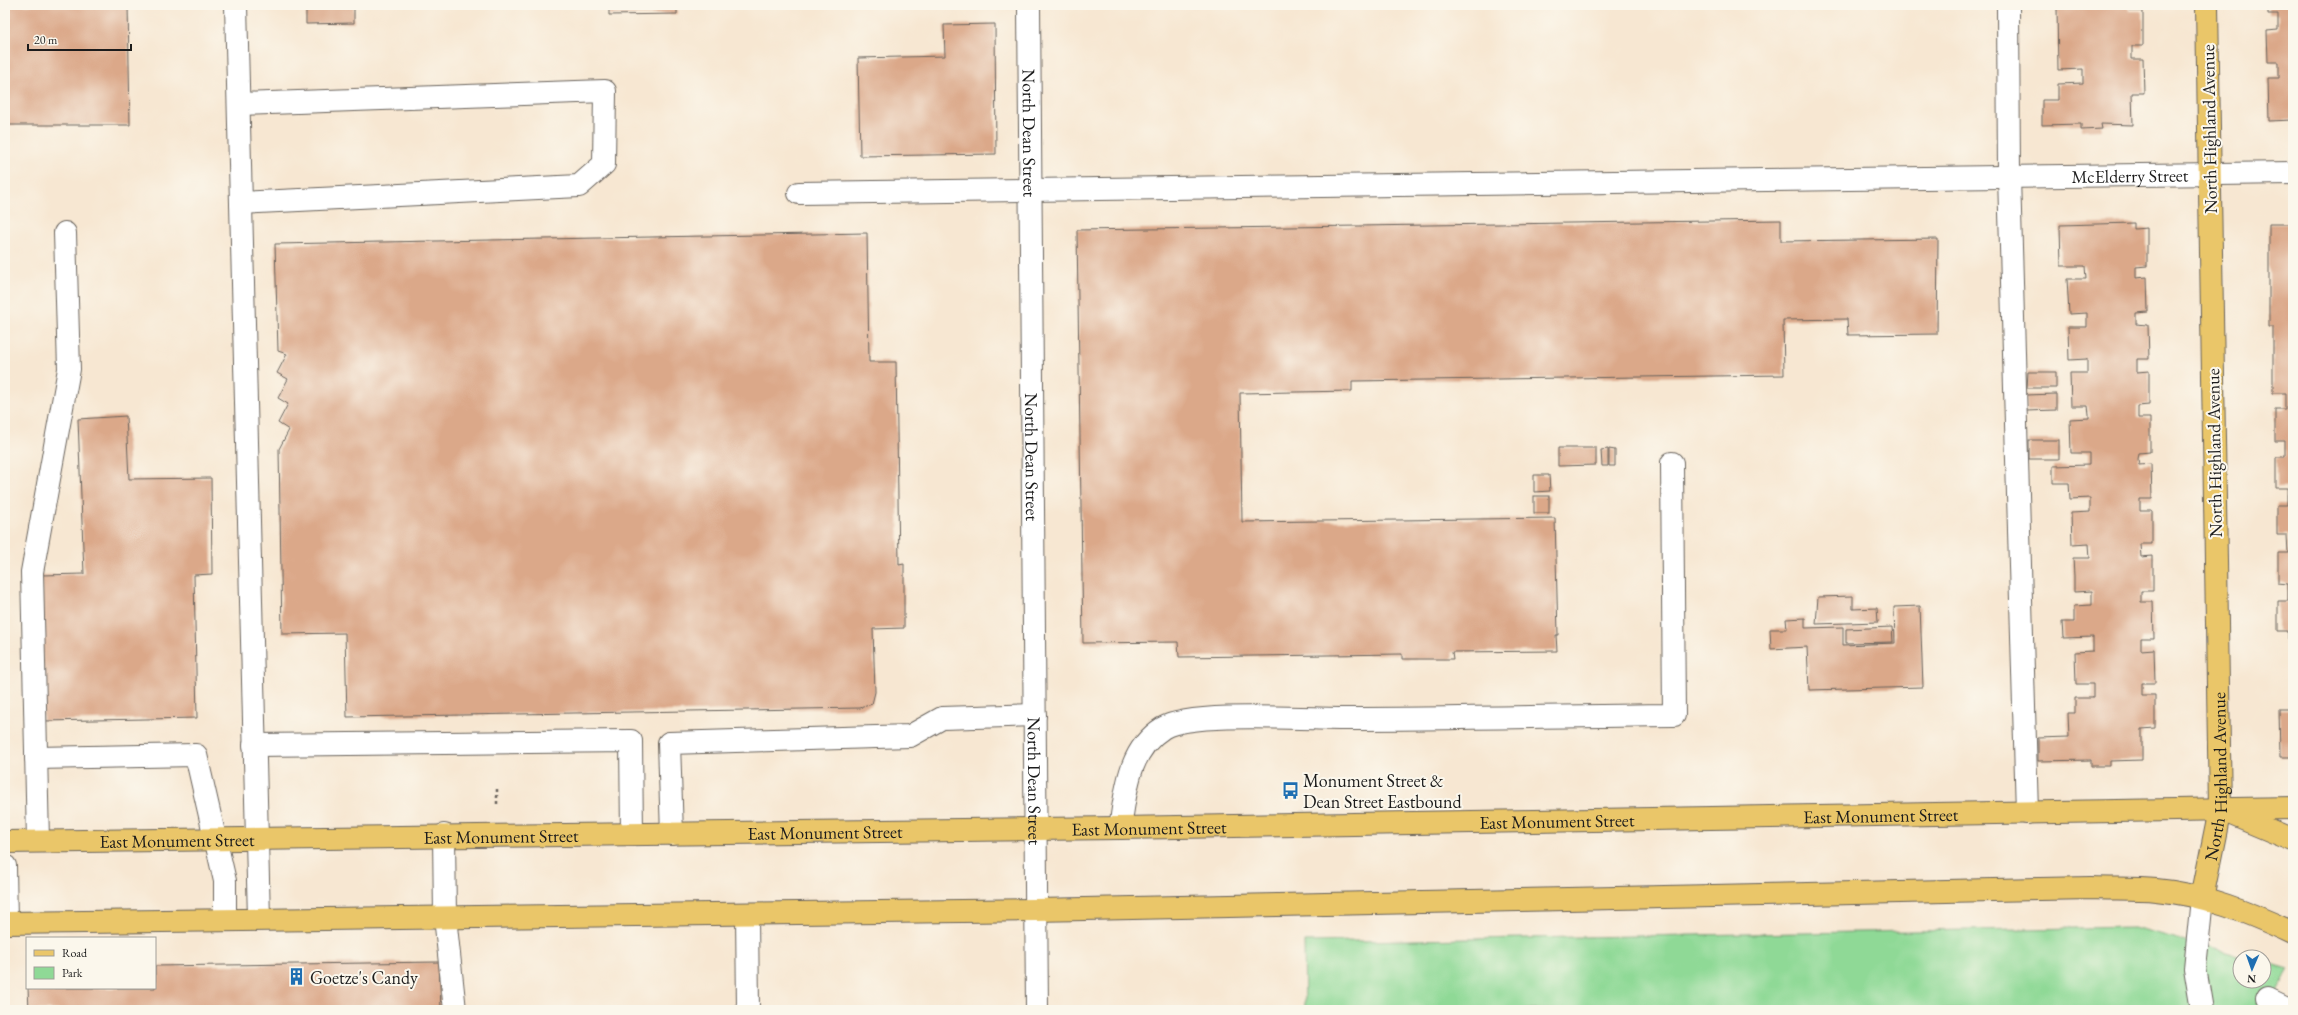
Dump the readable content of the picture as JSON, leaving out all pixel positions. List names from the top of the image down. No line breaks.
{"streets":{"main road":["North Highland Avenue","East Monument Street"],"street":["North Dean Street","McElderry Street"]},"crossings":[["North Highland Avenue","McElderry Street"],["North Highland Avenue","East Monument Street"],["North Dean Street","McElderry Street"],["North Dean Street","East Monument Street"]],"places":{"bus stop":["Monument Street & Dean Street Eastbound"],"building":["Goetze's Candy"]},"legend":["Road","Park"],"scale_bar":"20 m","north":"bottom"}
